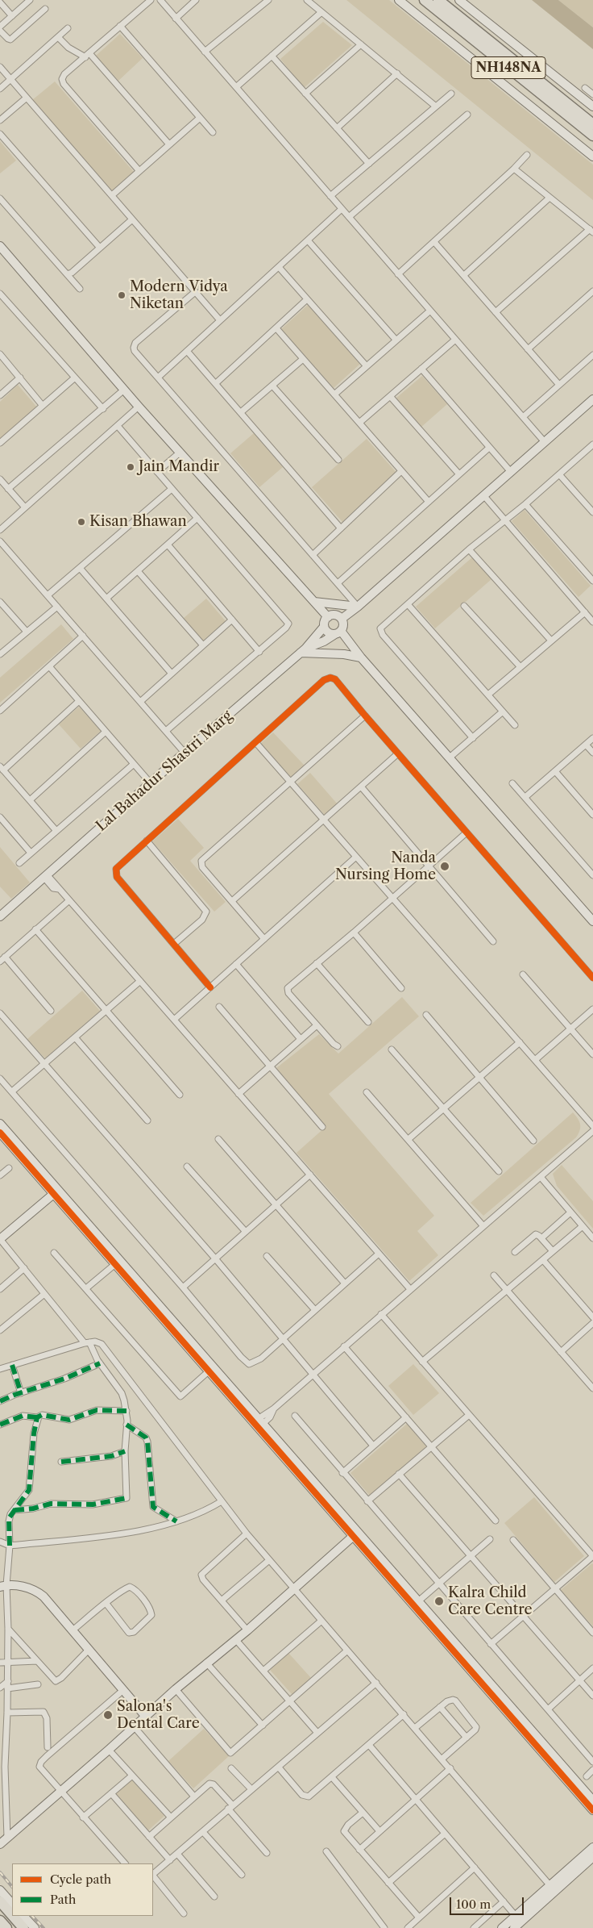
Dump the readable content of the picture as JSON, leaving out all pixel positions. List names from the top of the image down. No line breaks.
{"streets":{"highway":["NH148NA"],"street":["Lal Bahadur Shastri Marg"]},"places":["Modern Vidya Niketan","Jain Mandir","Kisan Bhawan","Nanda Nursing Home","Kalra Child Care Centre","Salona's Dental Care"],"legend":["Cycle path","Path"],"scale_bar":"100 m"}
